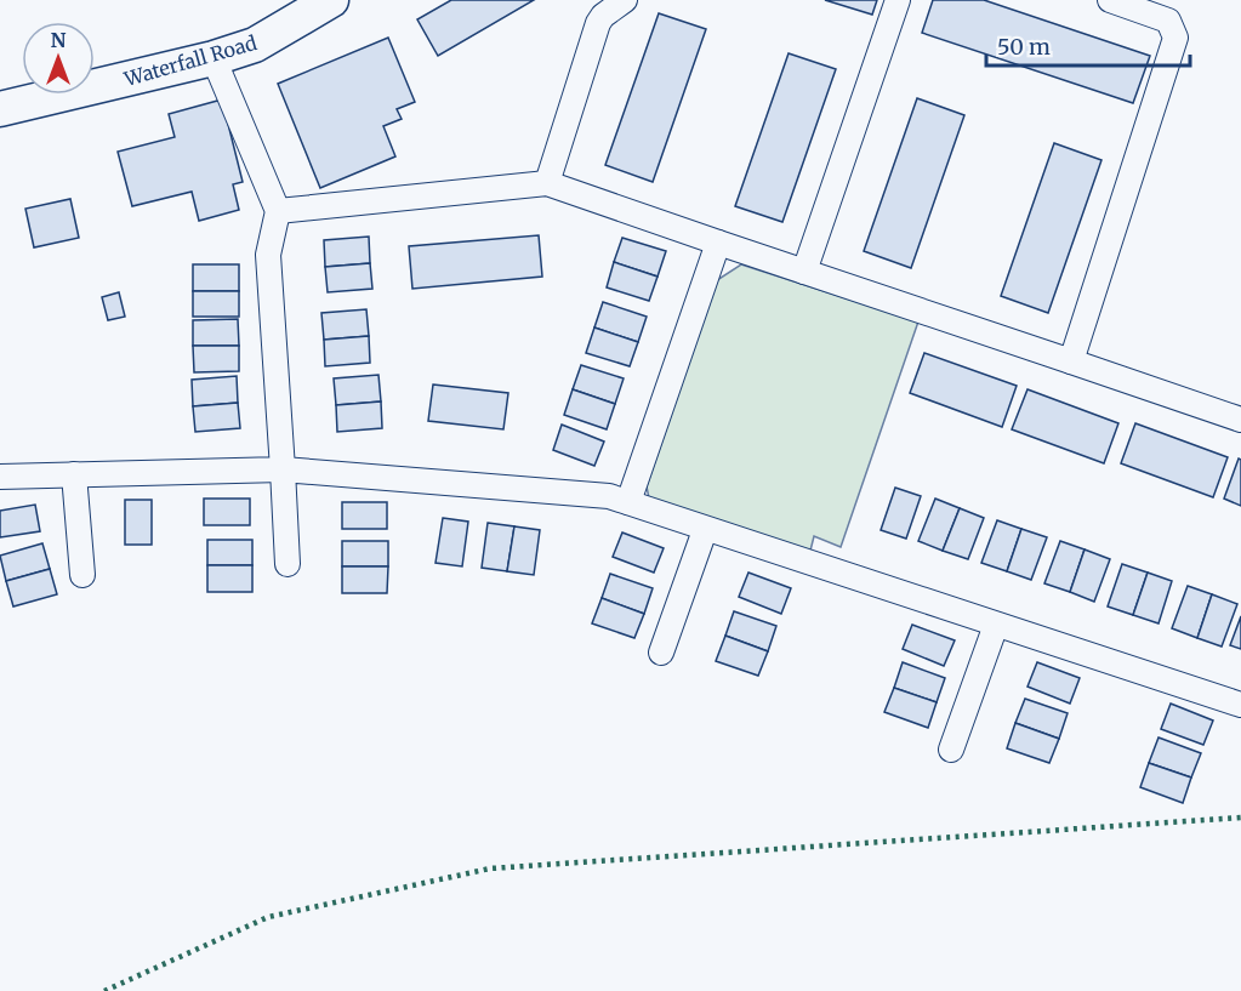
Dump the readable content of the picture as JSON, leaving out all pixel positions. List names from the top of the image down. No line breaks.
{"streets":{"street":["Waterfall Road"]},"scale_bar":"50 m","north":"top"}
